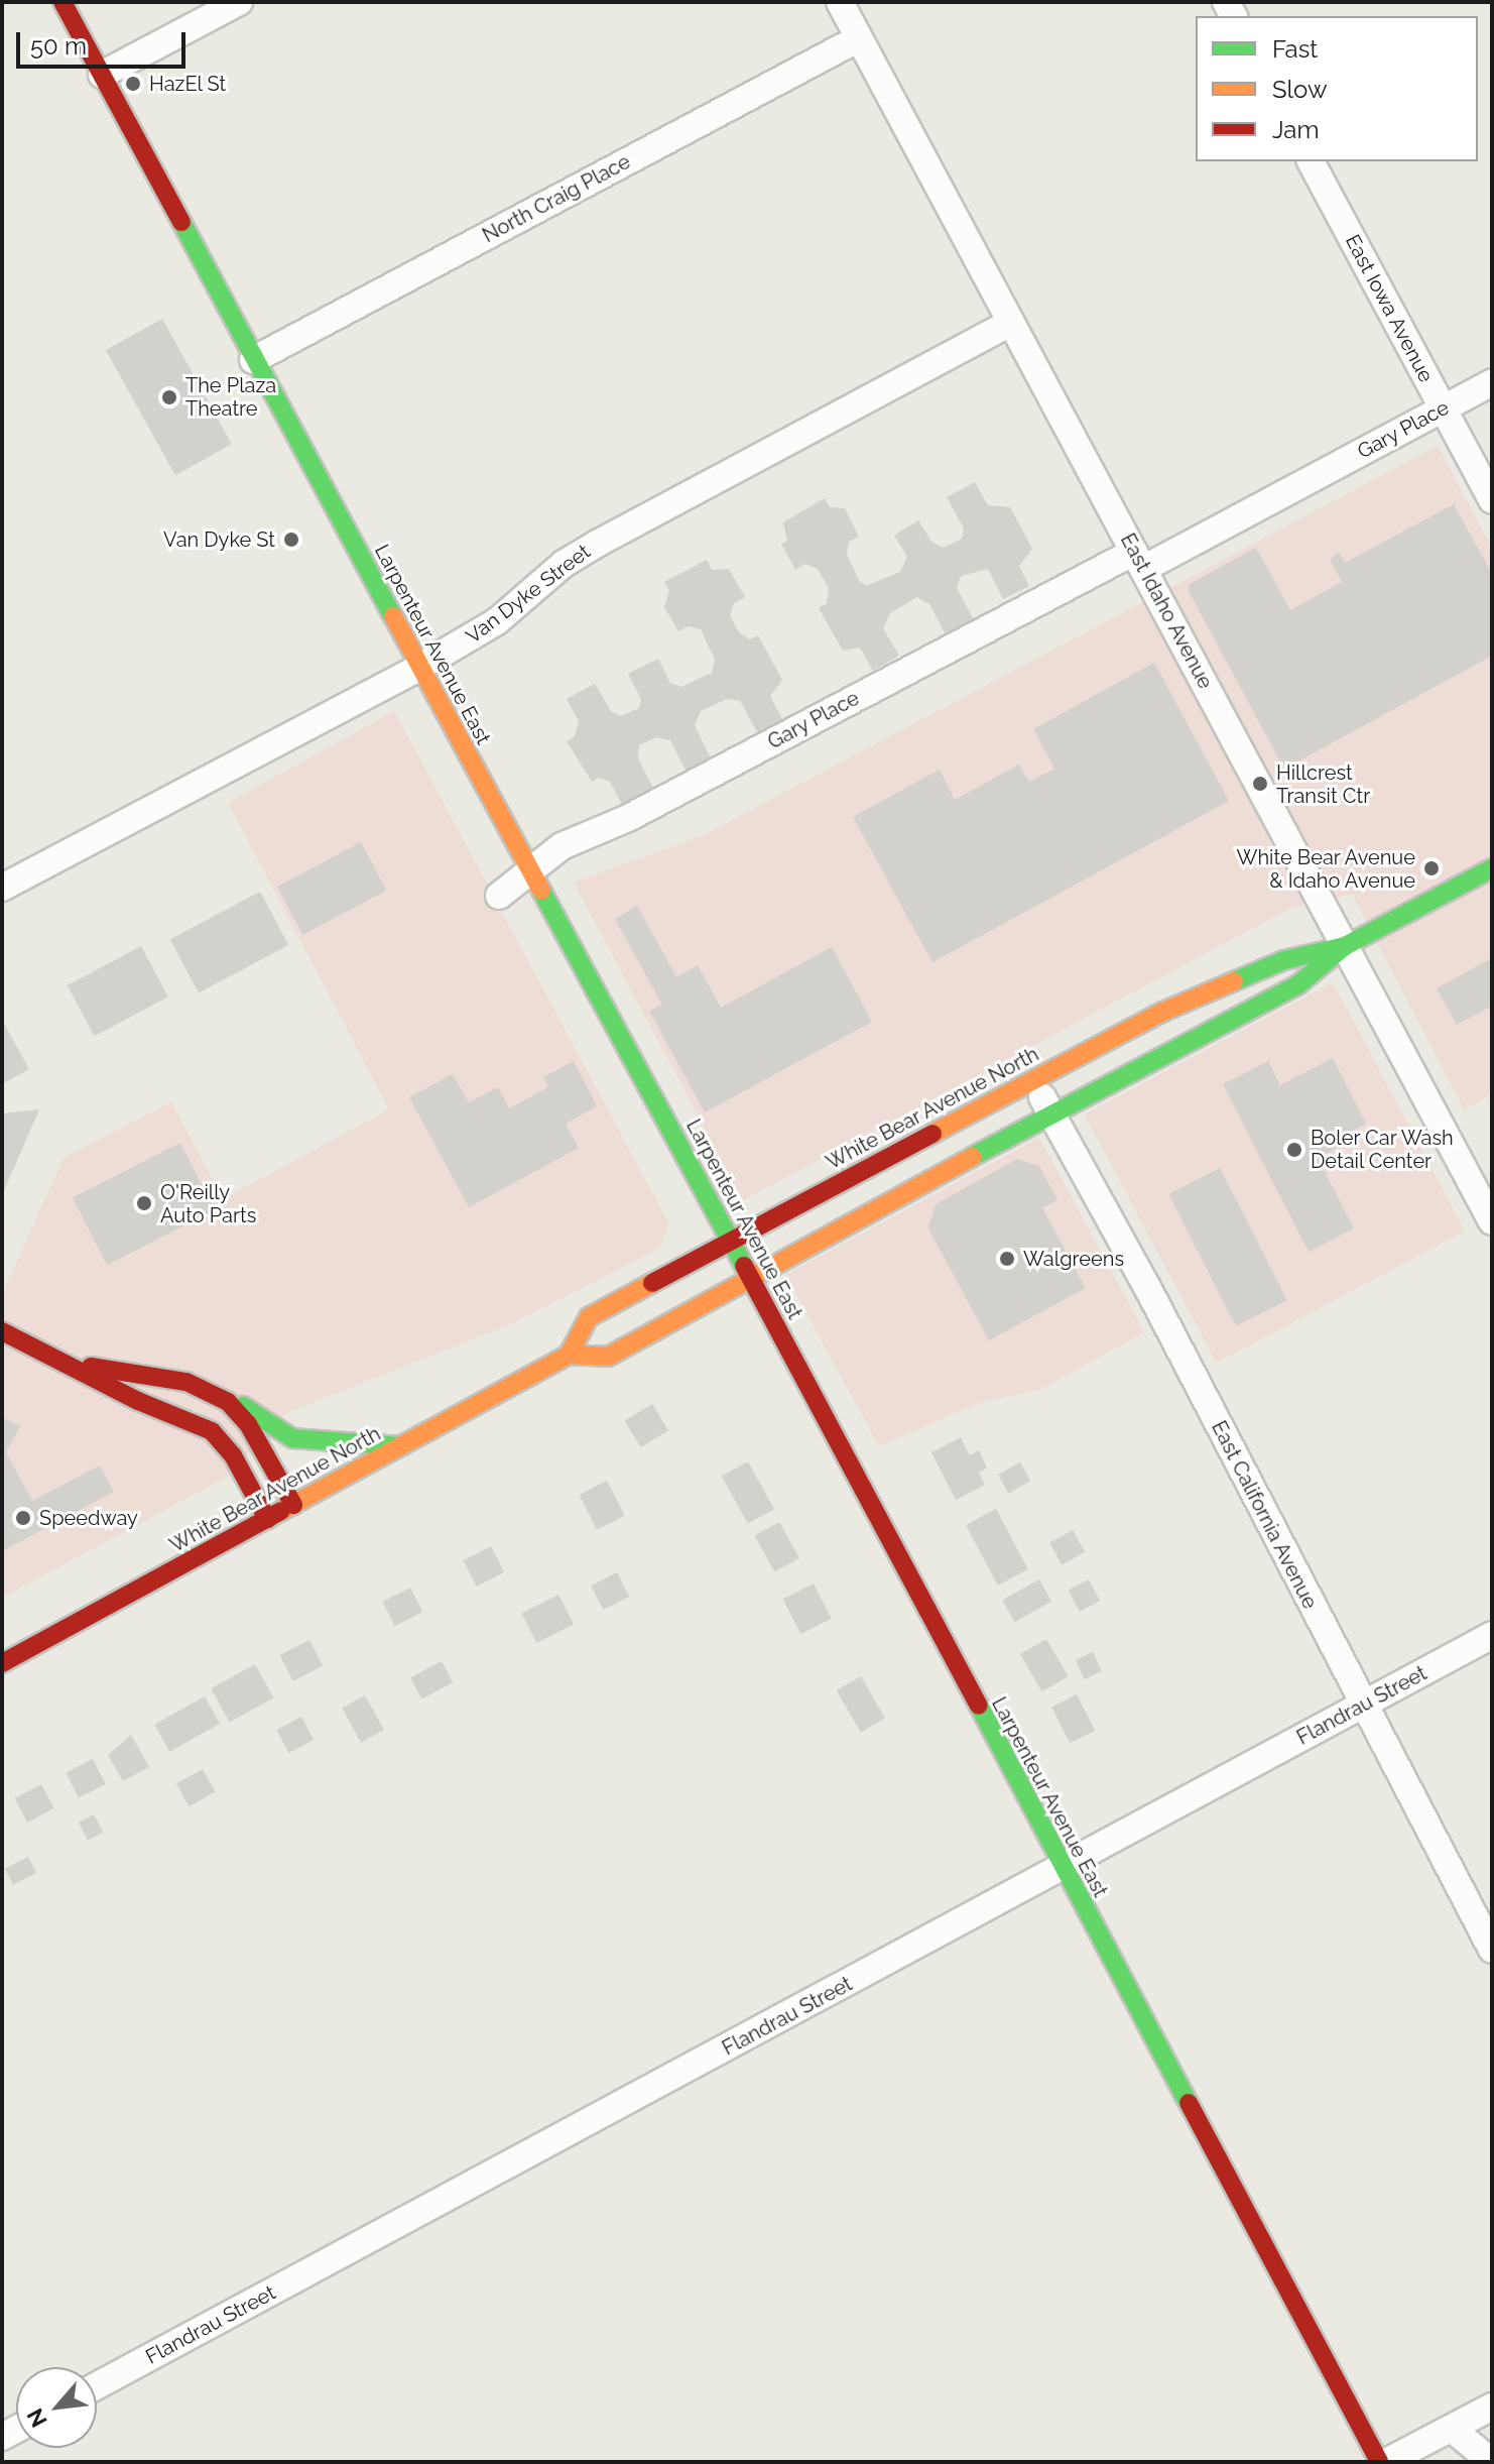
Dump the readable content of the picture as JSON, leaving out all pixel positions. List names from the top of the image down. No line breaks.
{"streets":{"street":["North Craig Place","East Iowa Avenue","Gary Place","Van Dyke Street","East Idaho Avenue","Larpenteur Avenue East","White Bear Avenue North","East California Avenue","Flandrau Street"]},"crossings":[["North Craig Place","East Idaho Avenue"],["North Craig Place","Larpenteur Avenue East"],["East Iowa Avenue","Gary Place"],["Gary Place","East Idaho Avenue"],["Gary Place","Larpenteur Avenue East"],["Van Dyke Street","East Idaho Avenue"],["Van Dyke Street","Larpenteur Avenue East"],["East Idaho Avenue","White Bear Avenue North"],["Larpenteur Avenue East","White Bear Avenue North"],["Larpenteur Avenue East","Flandrau Street"],["White Bear Avenue North","East California Avenue"],["East California Avenue","Flandrau Street"]],"places":["HazEl St","The Plaza Theatre","Van Dyke St","Hillcrest Transit Ctr","White Bear Avenue & Idaho Avenue","Boler Car Wash Detail Center","O'Reilly Auto Parts","Walgreens","Speedway"],"legend":["Fast","Slow","Jam"],"scale_bar":"50 m","north":"bottom left"}
